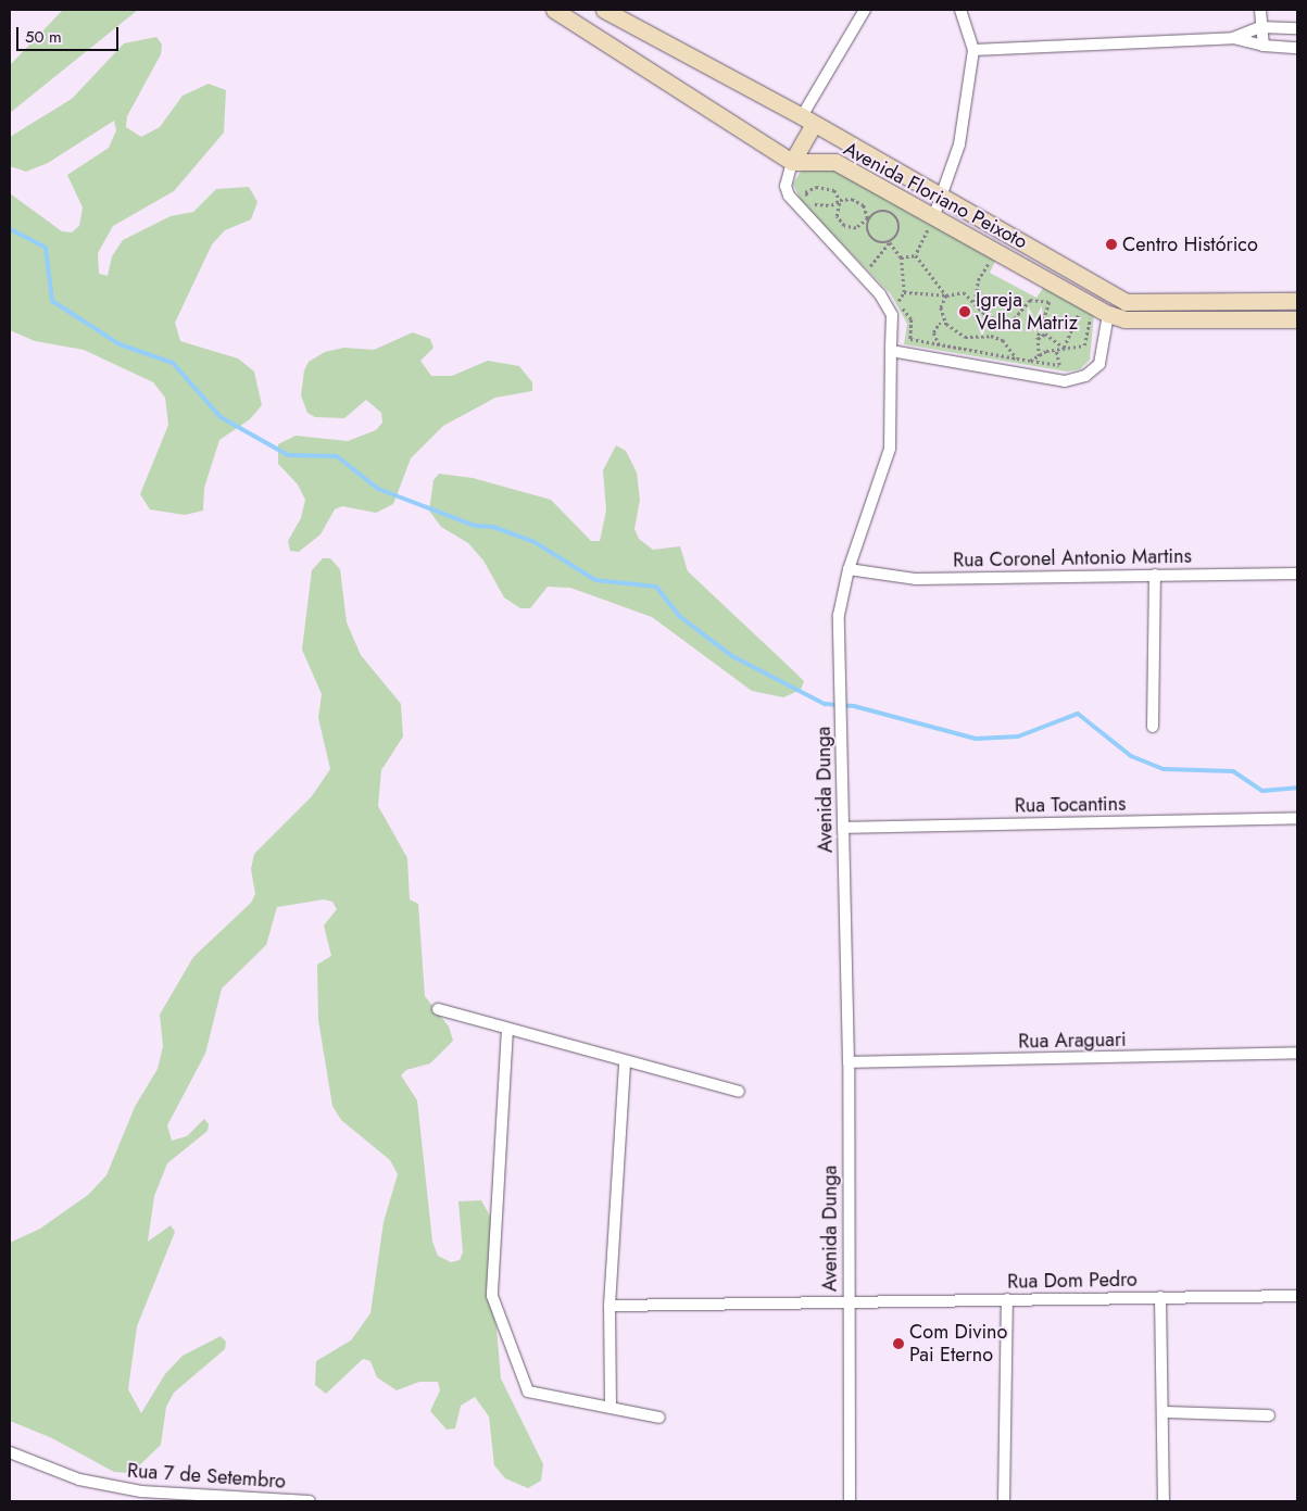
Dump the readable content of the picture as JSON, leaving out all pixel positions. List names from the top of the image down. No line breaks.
{"streets":{"street":["Avenida Floriano Peixoto","Rua Coronel Antonio Martins","Avenida Dunga","Rua Tocantins","Rua Araguari","Rua Dom Pedro","Rua 7 de Setembro"]},"crossings":[["Avenida Floriano Peixoto","Avenida Dunga"],["Rua Coronel Antonio Martins","Avenida Dunga"],["Avenida Dunga","Rua Tocantins"],["Avenida Dunga","Rua Araguari"],["Avenida Dunga","Rua Dom Pedro"]],"places":["Centro Histórico","Igreja Velha Matriz","Com Divino Pai Eterno"],"scale_bar":"50 m"}
